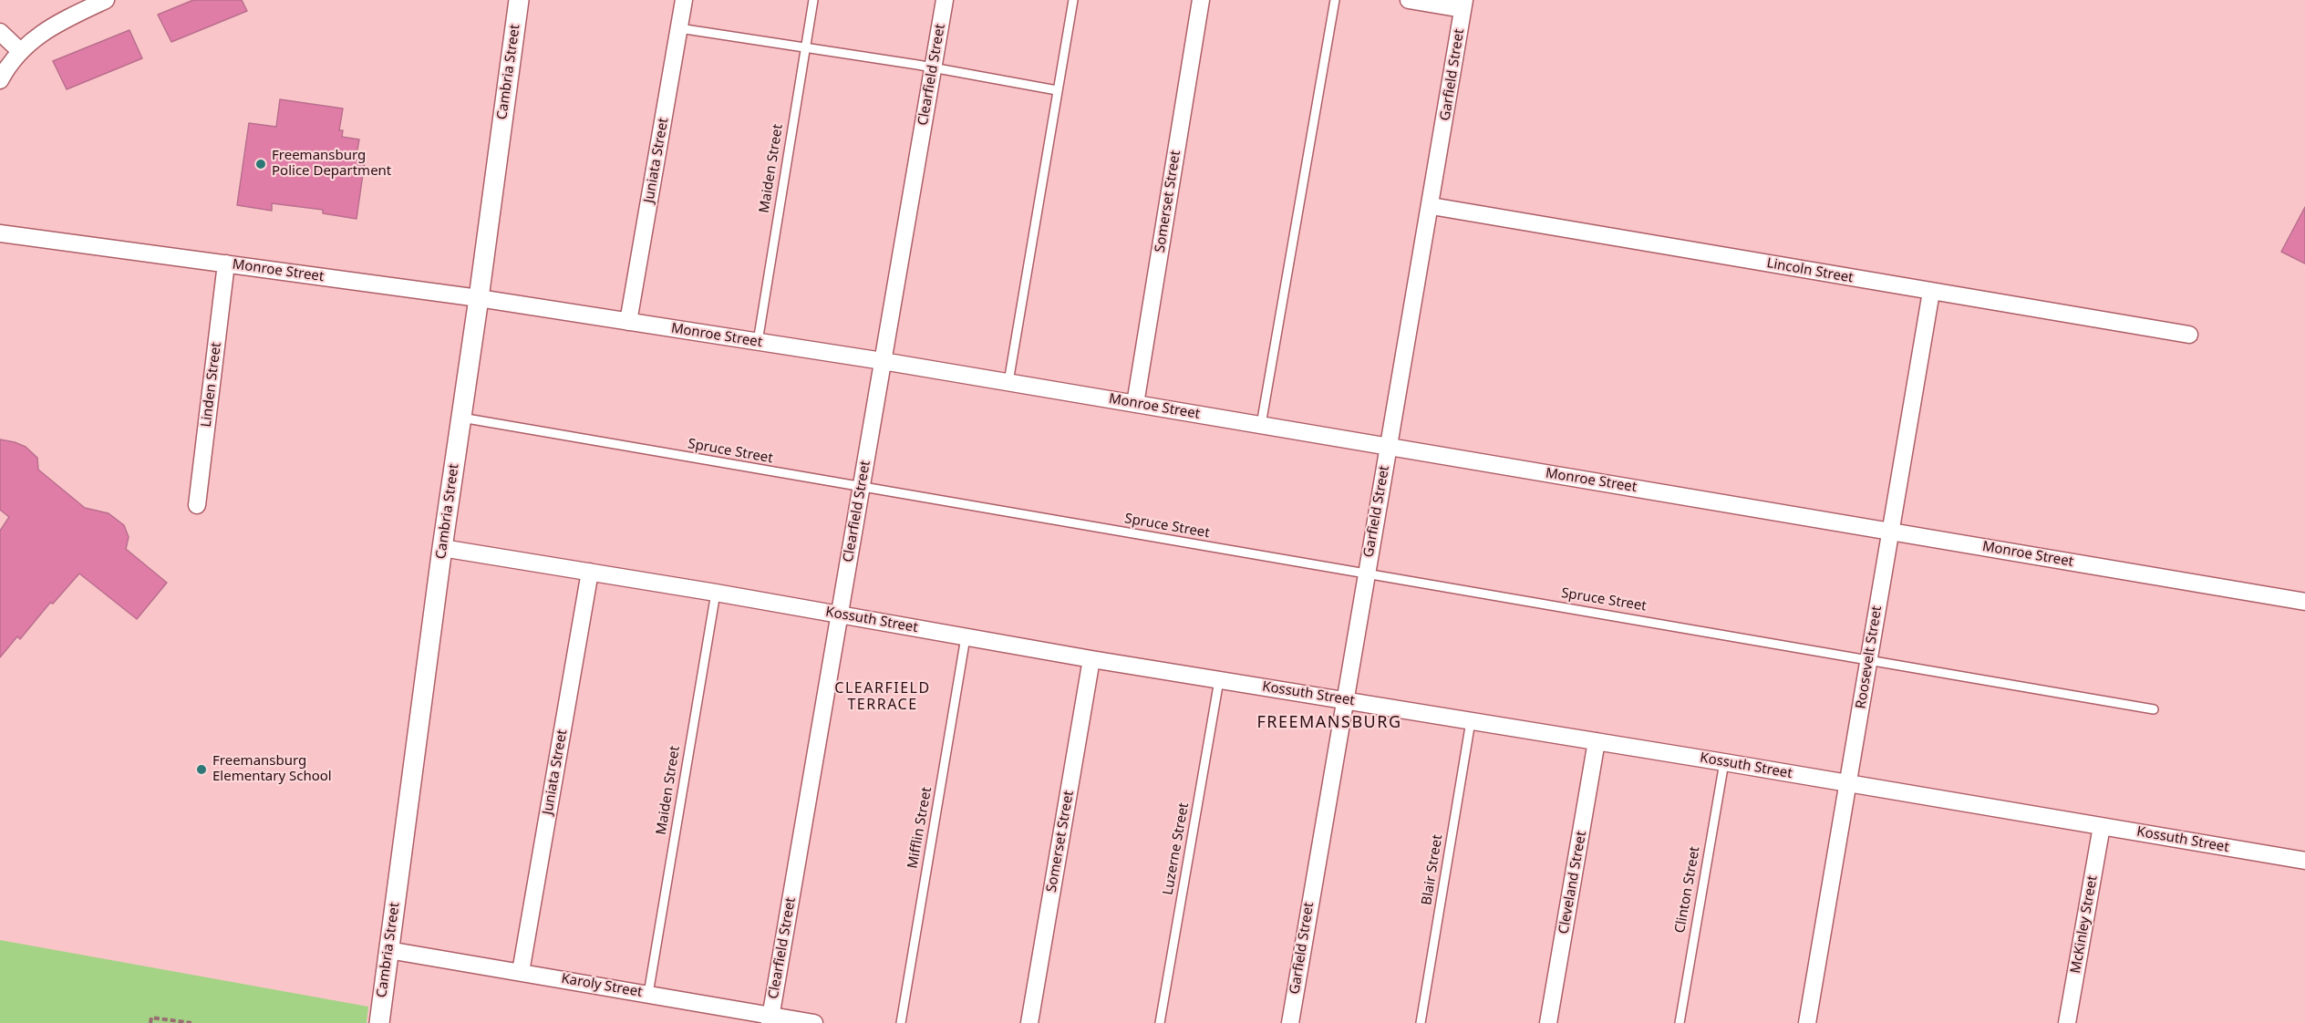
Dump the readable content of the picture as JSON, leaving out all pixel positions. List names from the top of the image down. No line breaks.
{"streets":{"street":["Cambria Street","Clearfield Street","Garfield Street","Juniata Street","Somerset Street","Monroe Street","Lincoln Street","Linden Street","Kossuth Street","Roosevelt Street","Cleveland Street","McKinley Street","Karoly Street"],"lane":["Maiden Street","Spruce Street","Mifflin Street","Luzerne Street","Blair Street","Clinton Street"]},"crossings":[["Cambria Street","Monroe Street"],["Cambria Street","Spruce Street"],["Cambria Street","Kossuth Street"],["Cambria Street","Karoly Street"],["Clearfield Street","Monroe Street"],["Clearfield Street","Spruce Street"],["Clearfield Street","Kossuth Street"],["Clearfield Street","Karoly Street"],["Garfield Street","Monroe Street"],["Garfield Street","Lincoln Street"],["Garfield Street","Spruce Street"],["Garfield Street","Kossuth Street"],["Juniata Street","Monroe Street"],["Juniata Street","Kossuth Street"],["Juniata Street","Karoly Street"],["Maiden Street","Monroe Street"],["Maiden Street","Kossuth Street"],["Maiden Street","Karoly Street"],["Somerset Street","Monroe Street"],["Somerset Street","Kossuth Street"],["Monroe Street","Linden Street"],["Monroe Street","Roosevelt Street"],["Lincoln Street","Roosevelt Street"],["Spruce Street","Roosevelt Street"],["Kossuth Street","Roosevelt Street"],["Kossuth Street","Mifflin Street"],["Kossuth Street","Luzerne Street"],["Kossuth Street","Blair Street"],["Kossuth Street","Cleveland Street"],["Kossuth Street","Clinton Street"],["Kossuth Street","McKinley Street"]],"districts":["CLEARFIELD TERRACE","FREEMANSBURG"],"places":["Freemansburg Police Department","Freemansburg Elementary School"]}
